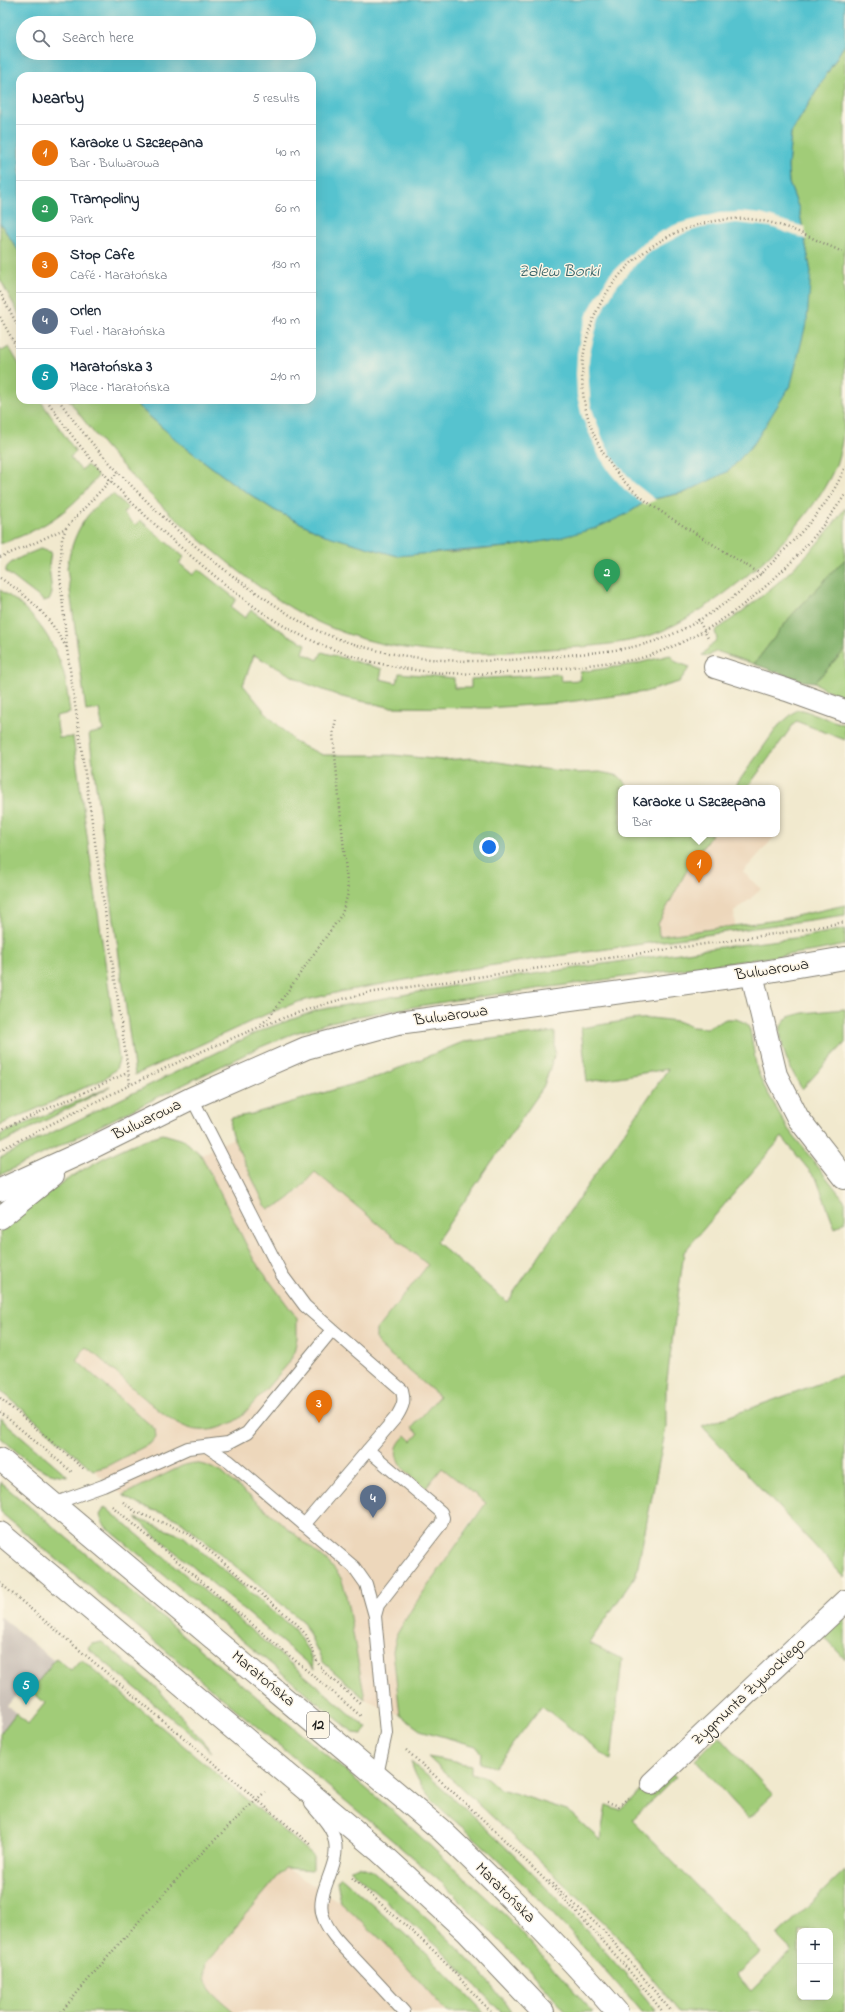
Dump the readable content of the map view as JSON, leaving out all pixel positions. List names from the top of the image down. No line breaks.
{"streets":{"street":["Bulwarowa","Maratońska","Zygmunta Żywockiego","12"]},"water":["Zalew Borki"],"page":{"search":"Search here","heading":["Nearby","5 results"],"list":[{"mark":"1","name":"Karaoke U Szczepana","note":"Bar · Bulwarowa","value":"40 m"},{"mark":"2","name":"Trampoliny","note":"Park","value":"60 m"},{"mark":"3","name":"Stop Cafe","note":"Café · Maratońska","value":"130 m"},{"mark":"4","name":"Orlen","note":"Fuel · Maratońska","value":"140 m"},{"mark":"5","name":"Maratońska 3","note":"Place · Maratońska","value":"210 m"}],"pins":["2","1","3","4","5"],"popup":["Karaoke U Szczepana","Bar"],"map_buttons":["+","−"]}}
